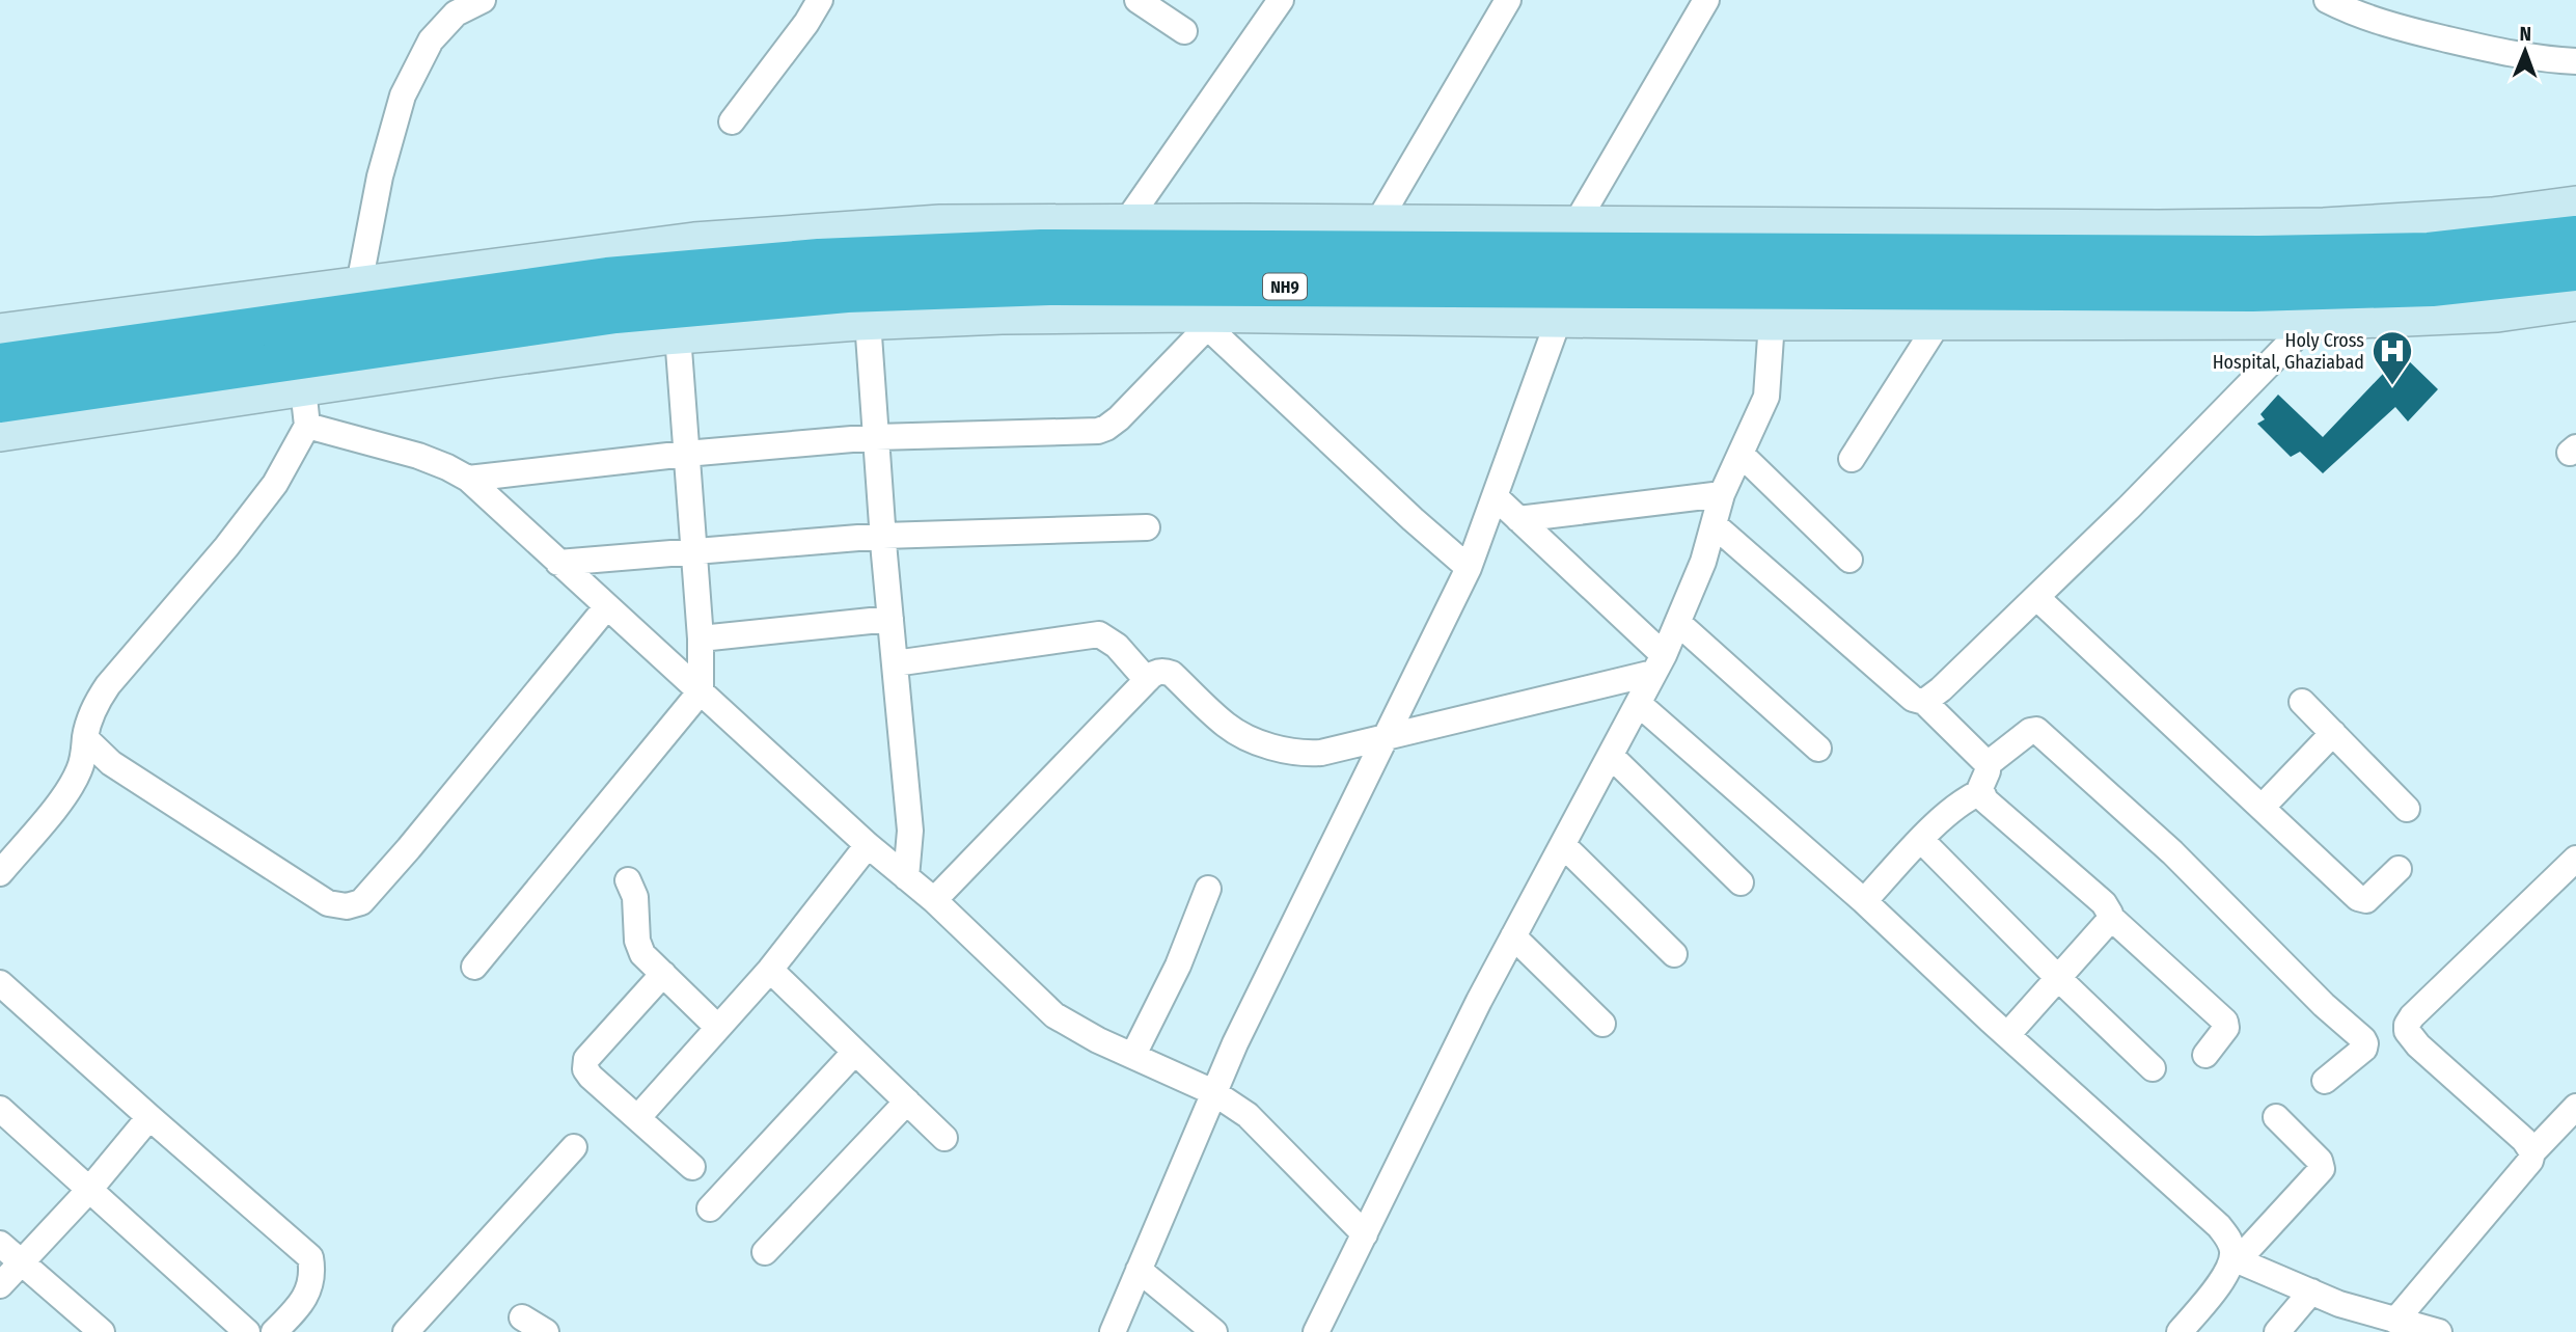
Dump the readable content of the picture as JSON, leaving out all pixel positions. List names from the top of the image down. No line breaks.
{"streets":{"highway":["NH9"]},"places":{"hospital":["Holy Cross Hospital, Ghaziabad"]},"north":"top"}
